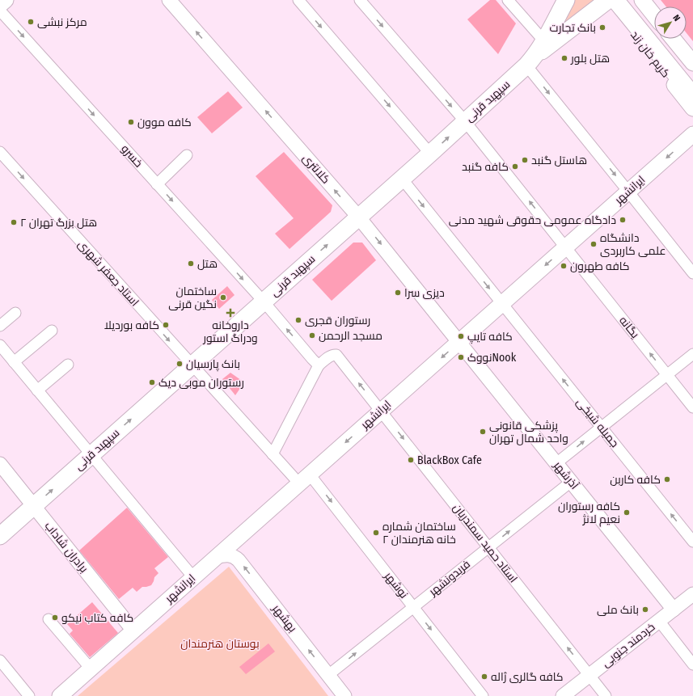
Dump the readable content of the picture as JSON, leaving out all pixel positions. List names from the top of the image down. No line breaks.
{"streets":{"main road":["کریم خان زند","سپهبد قرنی","ایرانشهر"],"street":["خسرو","کلانتری","استاد جعفر شهری","یگانه","جمیله شیخی","آذرشهر","استاد حمید سمندریان","برادران شاداب","فریدونشهر","نوشهر","بهشهر","خردمند جنوبی"]},"crossings":[["سپهبد قرنی","خسرو"],["سپهبد قرنی","کلانتری"],["سپهبد قرنی","استاد جعفر شهری"],["سپهبد قرنی","یگانه"],["سپهبد قرنی","جمیله شیخی"],["سپهبد قرنی","برادران شاداب"],["خسرو","استاد حمید سمندریان"],["کلانتری","ایرانشهر"],["کلانتری","آذرشهر"],["ایرانشهر","یگانه"],["ایرانشهر","جمیله شیخی"],["ایرانشهر","آذرشهر"],["ایرانشهر","استاد حمید سمندریان"],["ایرانشهر","برادران شاداب"],["ایرانشهر","نوشهر"],["ایرانشهر","بهشهر"],["استاد جعفر شهری","نوشهر"],["آذرشهر","فریدونشهر"],["آذرشهر","خردمند جنوبی"],["استاد حمید سمندریان","فریدونشهر"],["استاد حمید سمندریان","خردمند جنوبی"],["فریدونشهر","نوشهر"],["فریدونشهر","بهشهر"]],"one_way":["سپهبد قرنی","ایرانشهر","استاد جعفر شهری","فریدونشهر","نوشهر","بهشهر"],"parks":["بوستان هنرمندان"],"places":{"other":["مرکز نبشی","بانک تجارت","هتل بلور","کافه موون","هاستل گنبد","کافه گنبد","دادگاه عمومی حقوقی شهید مدنی","هتل بزرگ تهران ۲","دانشگاه علمی کاربردی","هتل","کافه طهرون","دیزی سرا","ساختمان نگین قرنی","رستوران قجری","کافه بوردیلا","مسجد الرحمن","کافه تایپ","نووکNook","بانک پارسیان","رستوران موبی دیک","پزشکی قانونی واحد شمال تهران","BlackBox Cafe","کافه کاربن","کافه رستوران نعیم لانژ","ساختمان شماره ۲ خانه هنرمندان","بانک ملی","کافه کتاب نیکو","کافه گالری ژاله"],"health":["داروخانه ودراگ استور"]},"north":"top right"}
